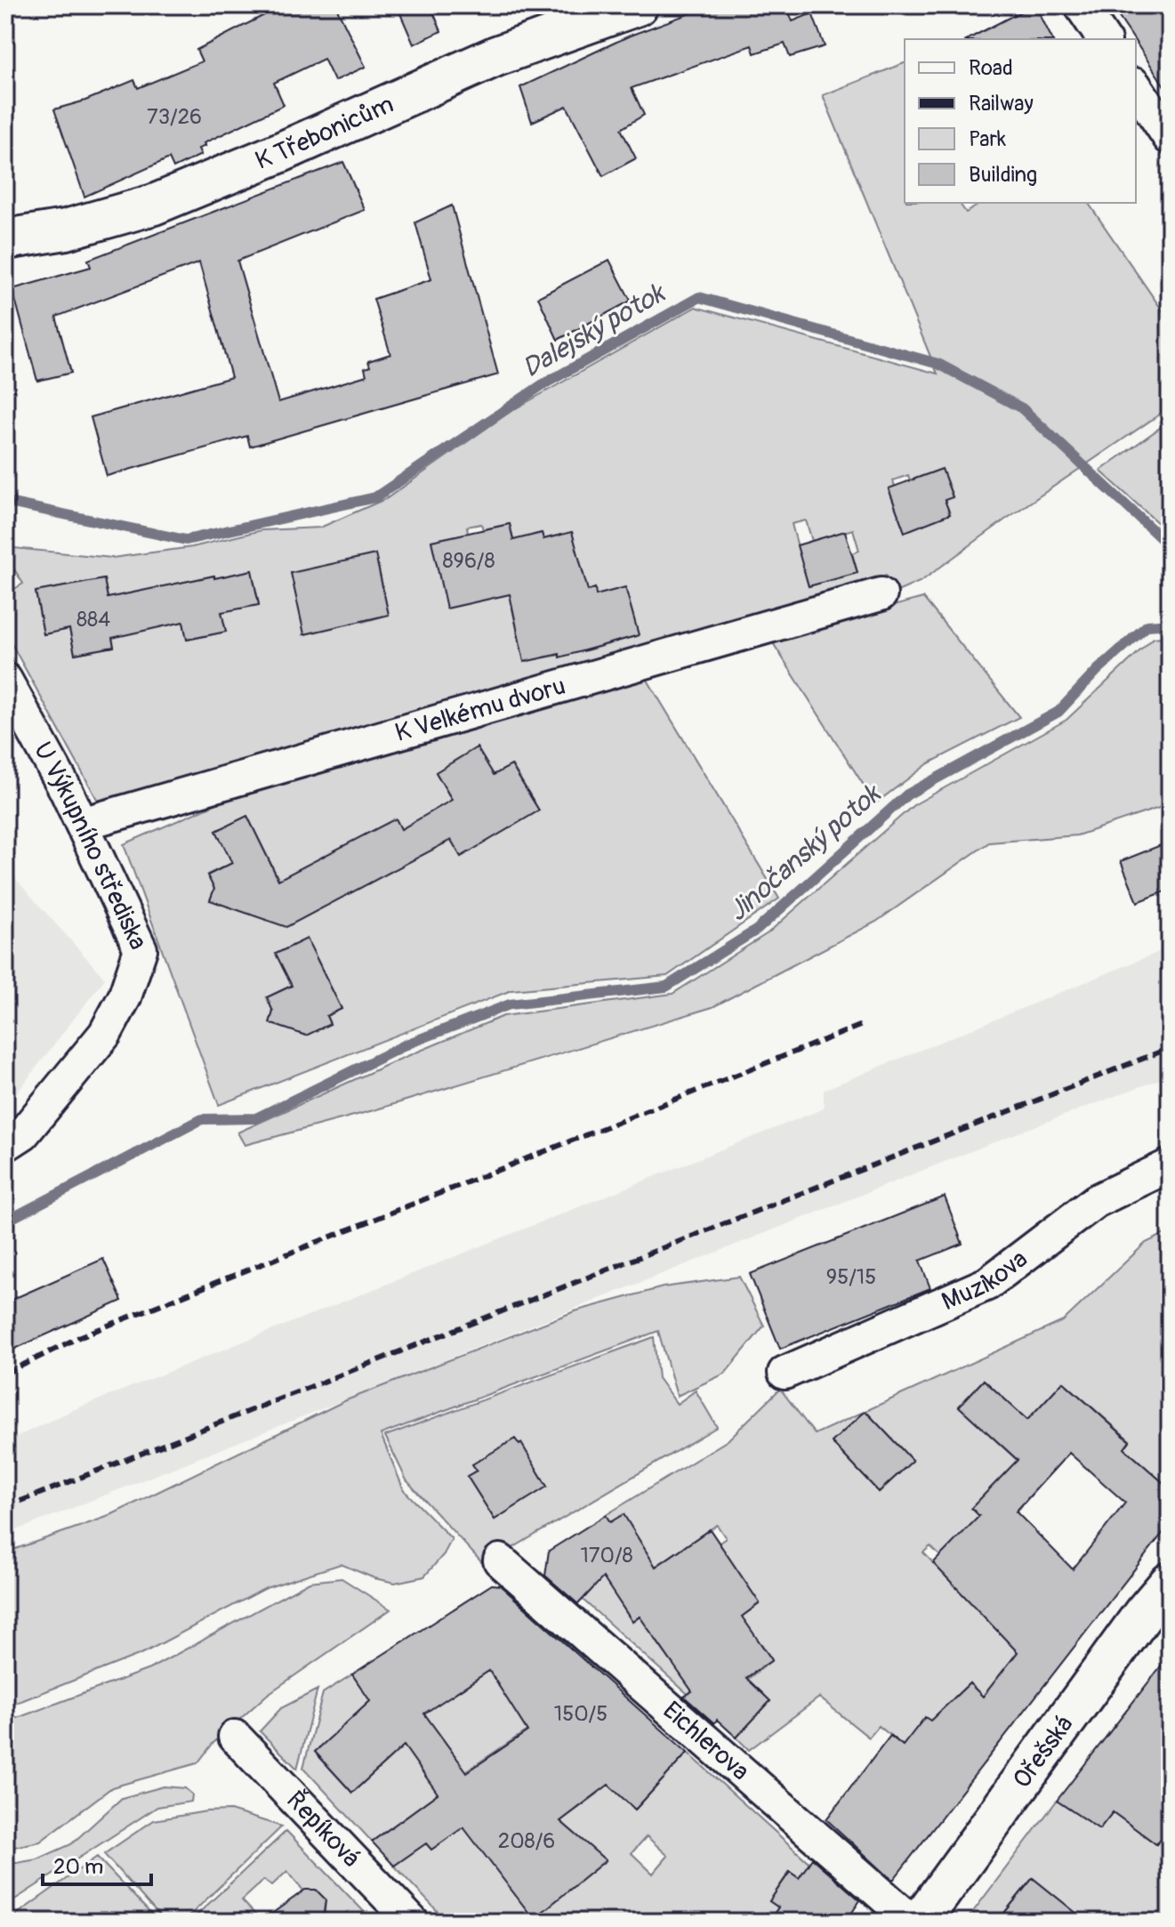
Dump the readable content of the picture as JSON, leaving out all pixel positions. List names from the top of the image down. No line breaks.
{"streets":{"street":["K Třebonicům","K Velkému dvoru","U Výkupního střediska","Muzikova","Eichlerova","Ořešská","Řepíková"]},"crossings":[["K Velkému dvoru","U Výkupního střediska"]],"water":["Dalejský potok","Jinočanský potok"],"house_numbers":["73/26","896/8","884","95/15","170/8","150/5","208/6"],"legend":["Road","Railway","Park","Building"],"scale_bar":"20 m"}
